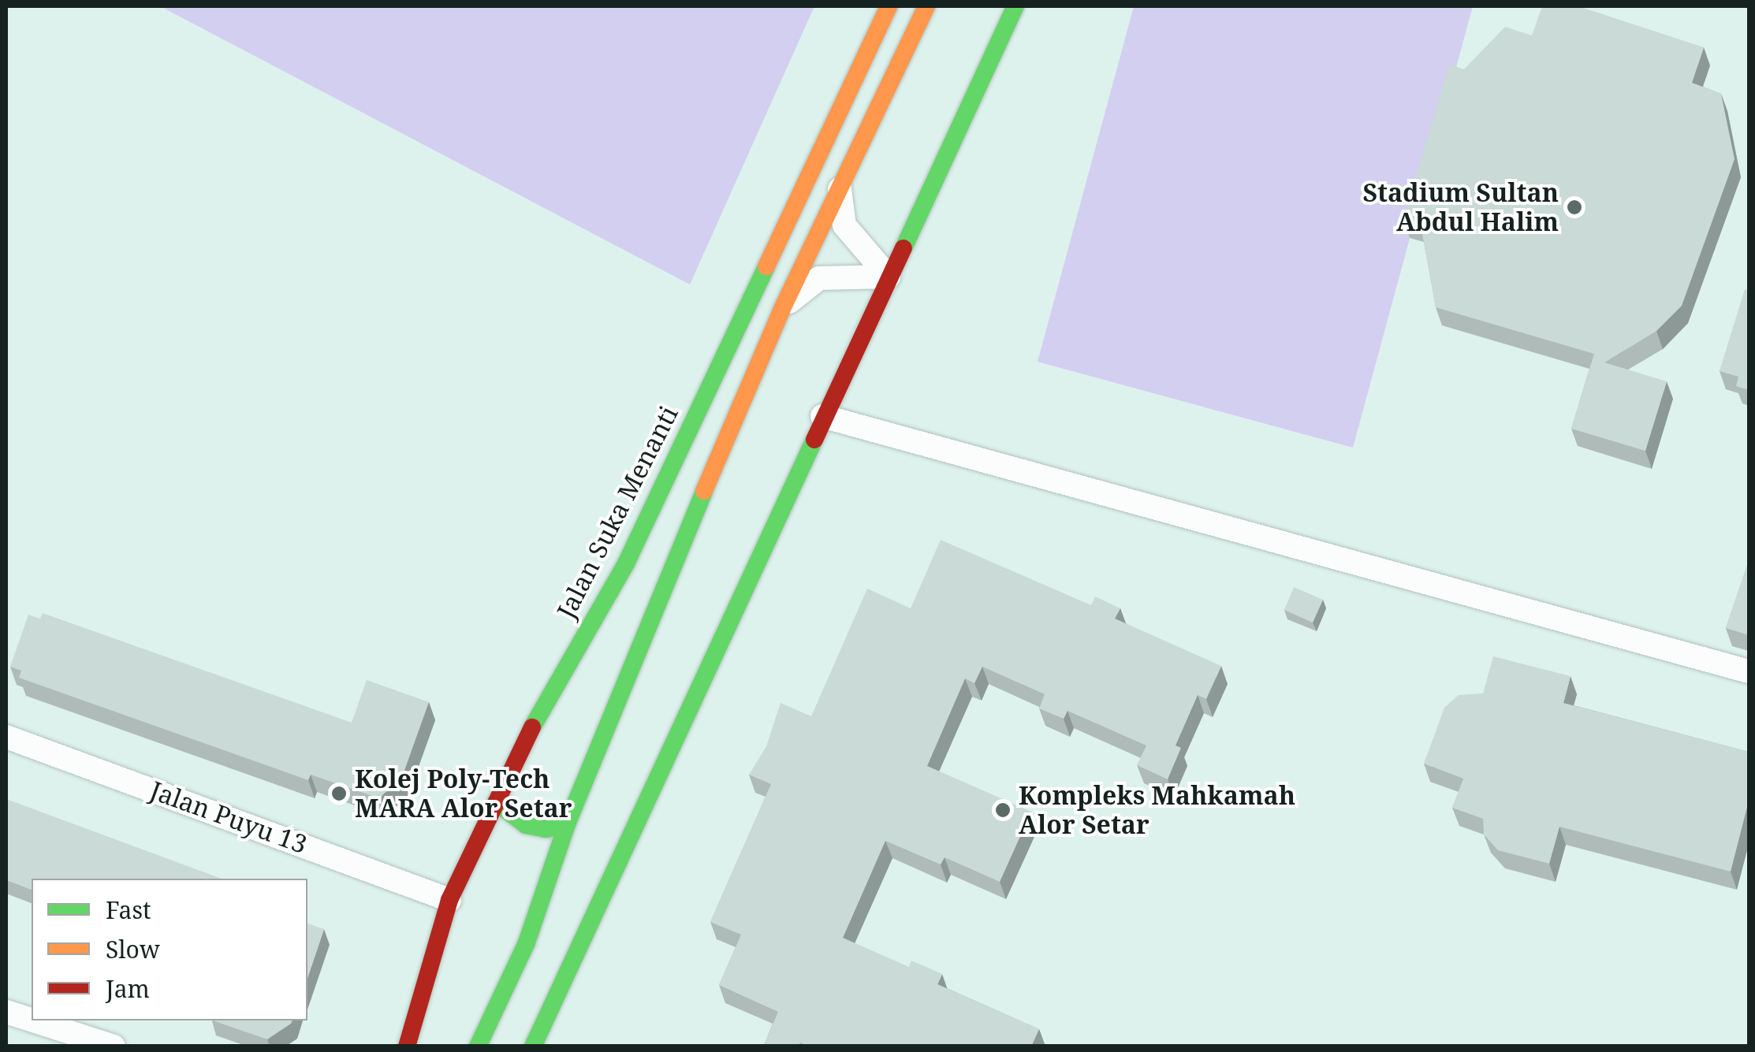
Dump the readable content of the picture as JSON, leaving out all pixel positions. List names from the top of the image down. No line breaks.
{"streets":{"main road":["Jalan Suka Menanti"],"street":["Jalan Puyu 13"]},"crossings":[["Jalan Suka Menanti","Jalan Puyu 13"]],"places":["Stadium Sultan Abdul Halim","Kolej Poly-Tech MARA Alor Setar","Kompleks Mahkamah Alor Setar"],"legend":["Fast","Slow","Jam"]}
